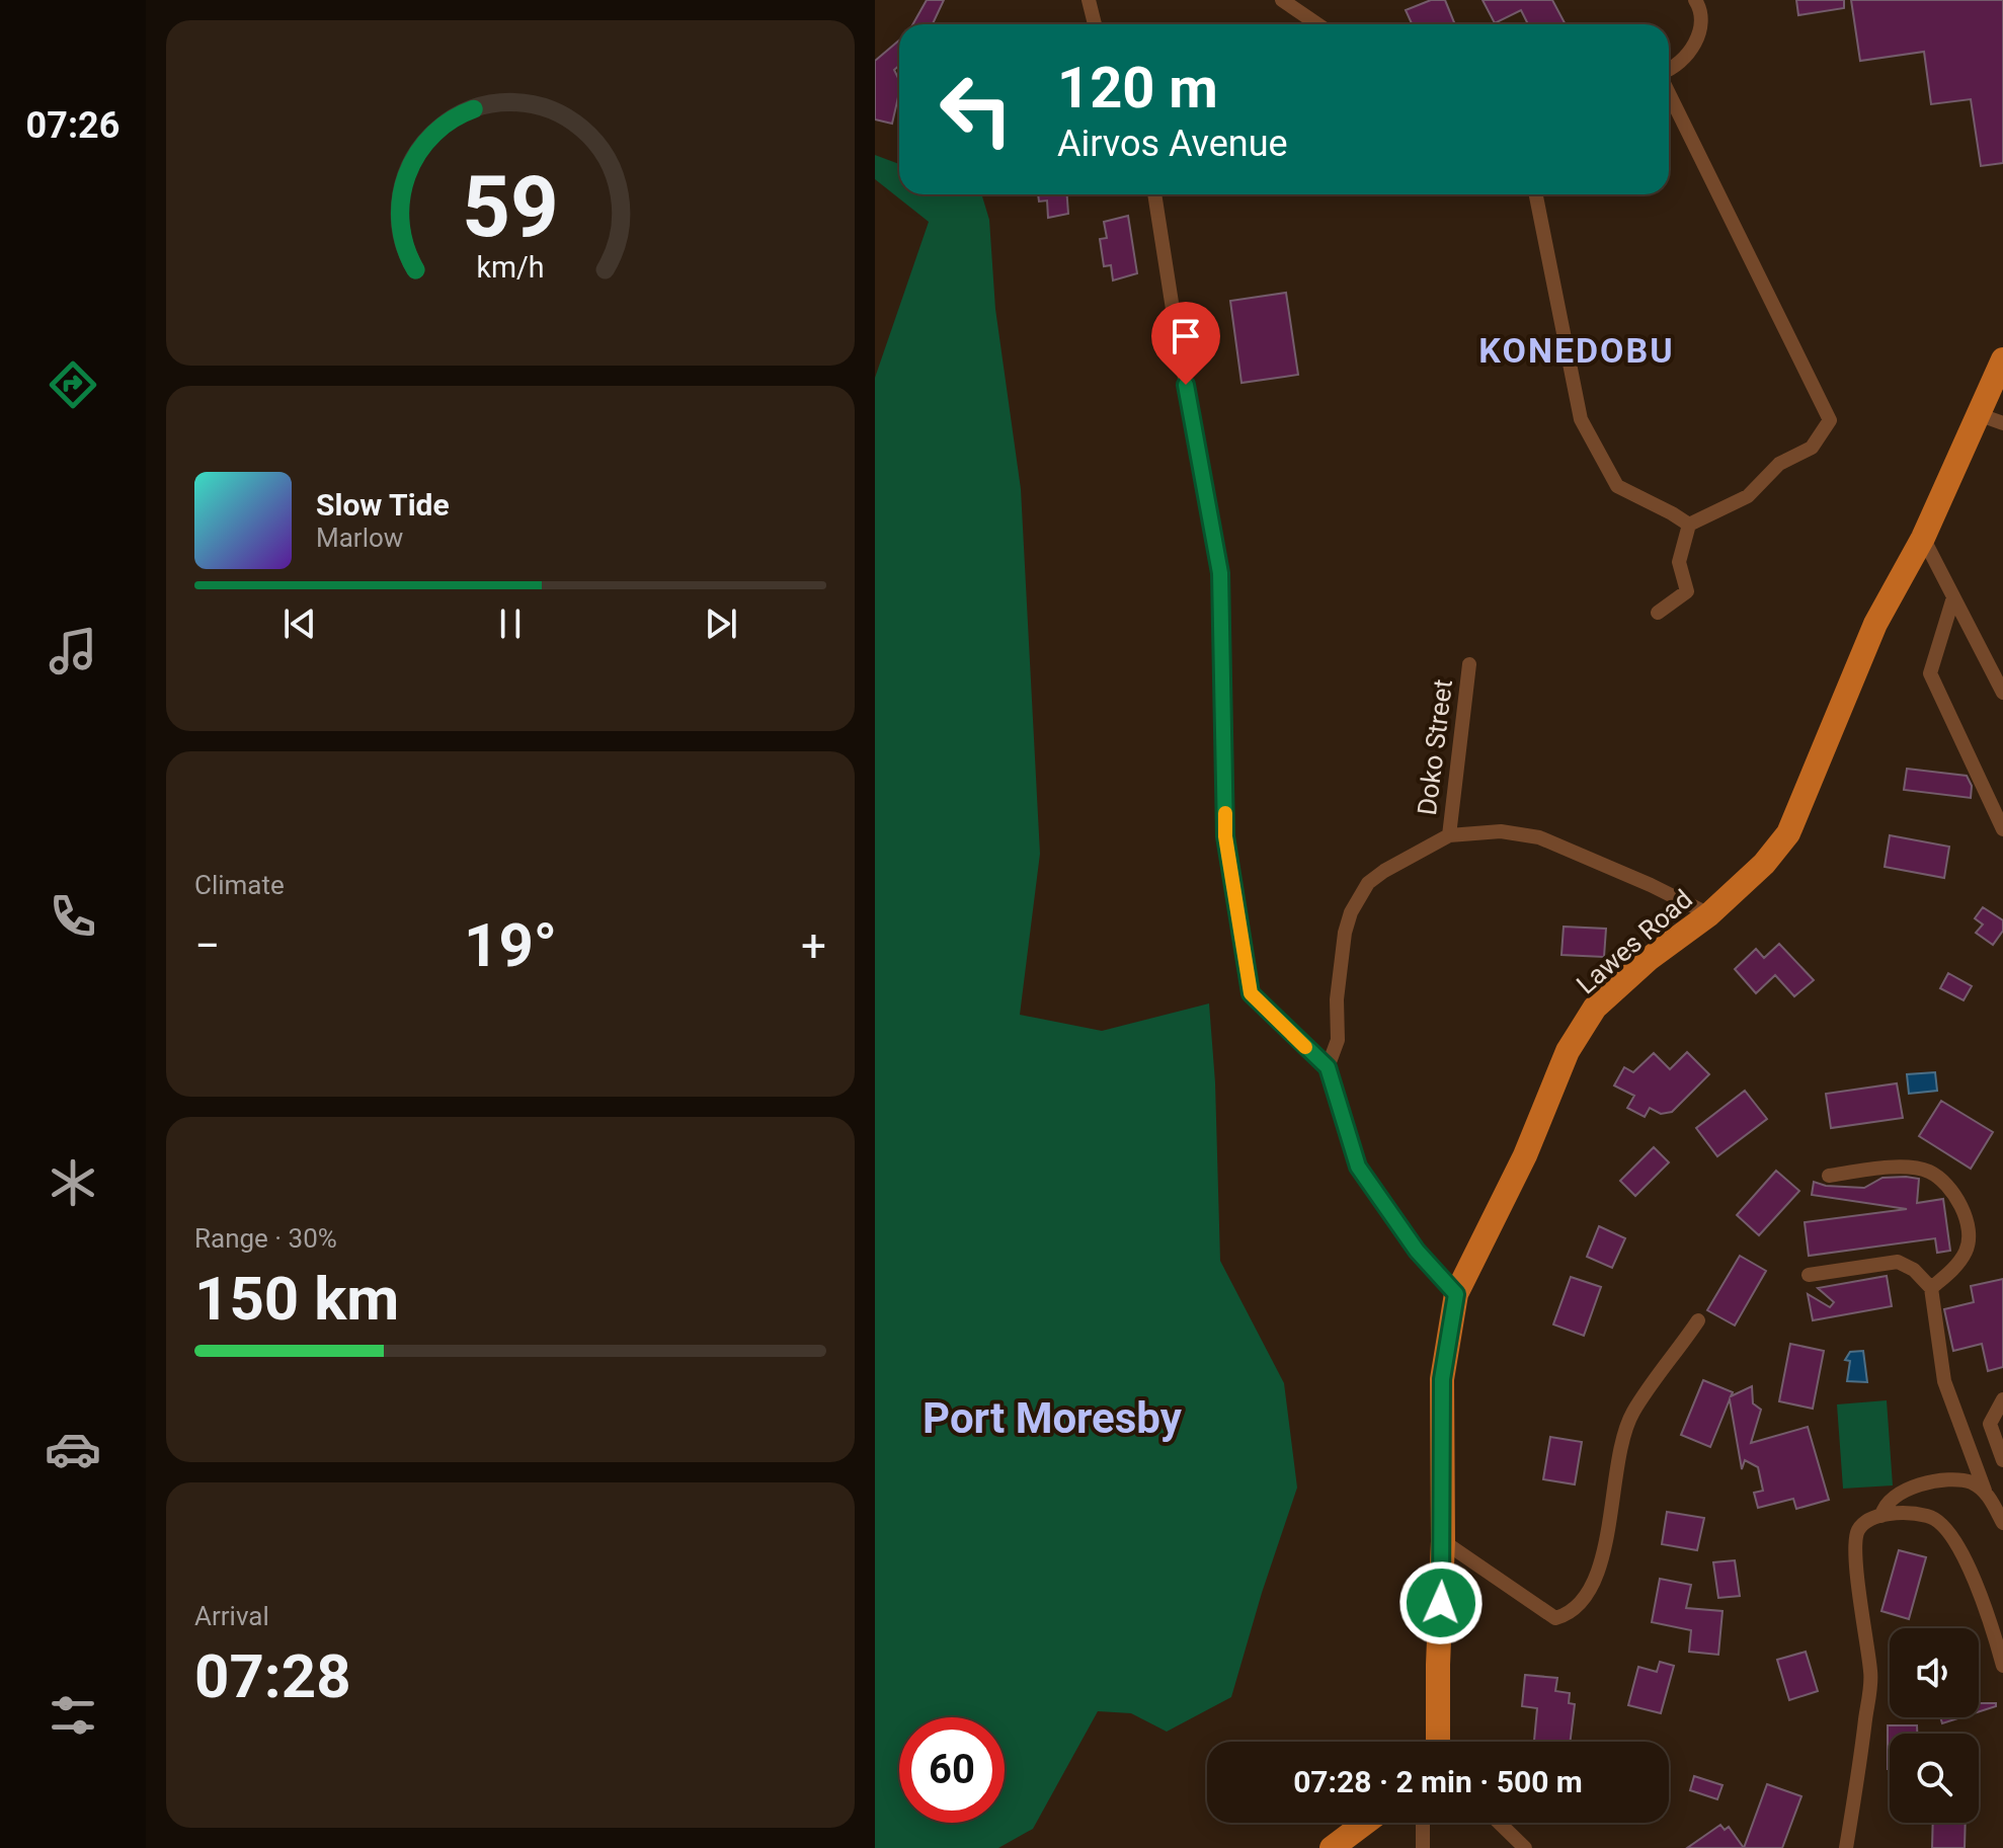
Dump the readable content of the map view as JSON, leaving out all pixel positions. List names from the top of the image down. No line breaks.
{"streets":{"main road":["Lawes Road"],"street":["Doko Street"]},"districts":["KONEDOBU","Port Moresby"],"page":{"tabs":"07:26","turn":["120 m","Airvos Avenue"],"song":["Slow Tide","Marlow"],"tile":["Climate",["Range · 30%","150 km"],["Arrival","07:28"]],"heat":["−","19°","+"],"limit":"60","trip":"07:28 · 2 min · 500 m","gauge":["59","km/h"]}}
